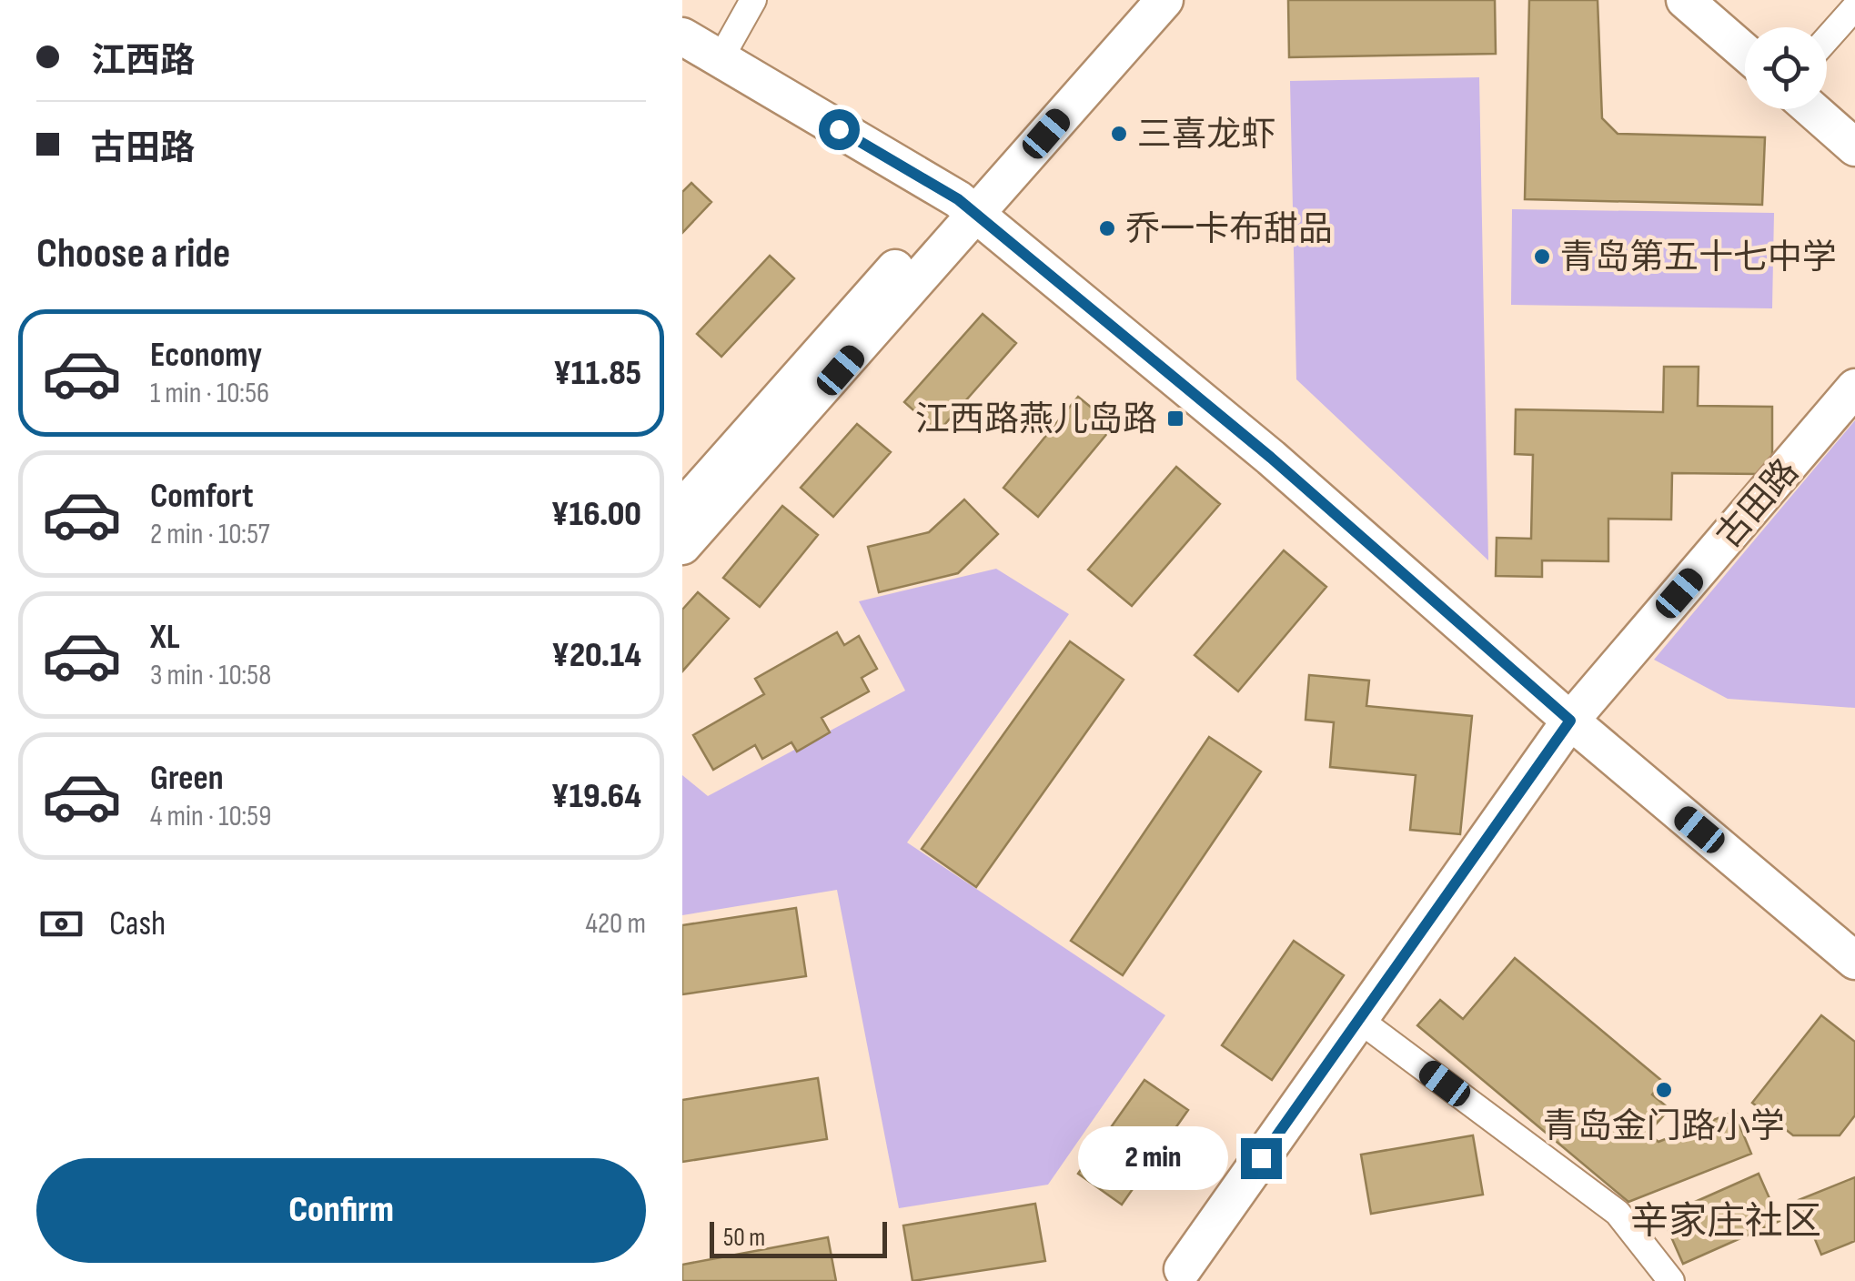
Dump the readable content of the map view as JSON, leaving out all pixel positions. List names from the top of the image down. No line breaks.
{"streets":{"main road":["古田路"]},"districts":["辛家庄社区"],"places":{"other":["三喜龙虾","乔一卡布甜品","青岛第五十七中学","青岛金门路小学"],"transit":["江西路燕儿岛路"]},"scale_bar":"50 m","page":{"banner":["江西路","古田路"],"heading":"Choose a ride","list":[{"name":"Economy","note":"1 min · 10:56","value":"¥11.85"},{"name":"Comfort","note":"2 min · 10:57","value":"¥16.00"},{"name":"XL","note":"3 min · 10:58","value":"¥20.14"},{"name":"Green","note":"4 min · 10:59","value":"¥19.64"}],"pay":["Cash","420 m"],"bubble":"2 min","buttons":"Confirm","scale":"50 m"}}
